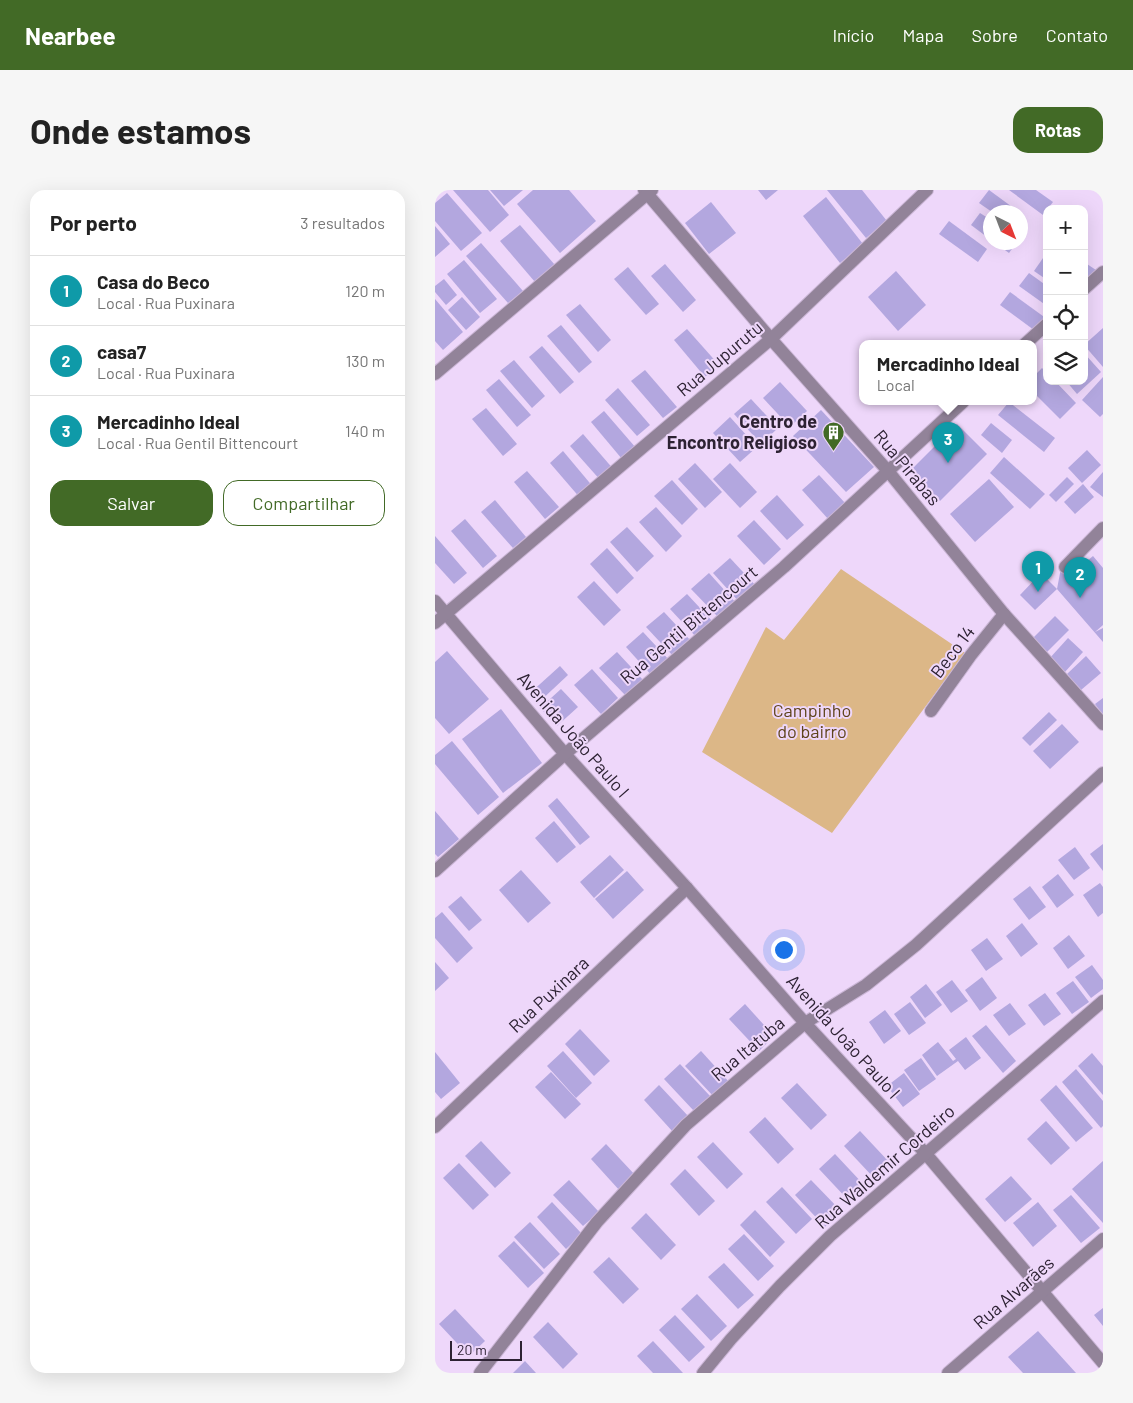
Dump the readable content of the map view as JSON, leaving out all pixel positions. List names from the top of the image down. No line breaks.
{"streets":{"street":["Rua Jupurutu","Rua Pirabas","Rua Gentil Bittencourt","Beco 14","Avenida João Paulo I","Rua Puxinara","Rua Itatuba","Rua Waldemir Cordeiro","Rua Alvarães"]},"crossings":[["Rua Jupurutu","Rua Pirabas"],["Rua Jupurutu","Avenida João Paulo I"],["Rua Pirabas","Rua Gentil Bittencourt"],["Rua Pirabas","Beco 14"],["Rua Gentil Bittencourt","Avenida João Paulo I"],["Avenida João Paulo I","Rua Puxinara"],["Avenida João Paulo I","Rua Itatuba"],["Avenida João Paulo I","Rua Waldemir Cordeiro"],["Avenida João Paulo I","Rua Alvarães"]],"parks":["Campinho do bairro"],"places":{"building":["Centro de Encontro Religioso"]},"scale_bar":"20 m","north":"bottom right","page":{"header":"Nearbee","nav":["Início","Mapa","Sobre","Contato"],"buttons":["Rotas",["Salvar","Compartilhar"]],"title":"Onde estamos","heading":["Por perto","3 resultados"],"map_buttons":["+","−"],"list":[{"mark":"1","name":"Casa do Beco","note":"Local · Rua Puxinara","value":"120 m"},{"mark":"2","name":"casa7","note":"Local · Rua Puxinara","value":"130 m"},{"mark":"3","name":"Mercadinho Ideal","note":"Local · Rua Gentil Bittencourt","value":"140 m"}],"popup":["Mercadinho Ideal","Local"],"pins":["3","1","2"],"scale":"20 m"}}
